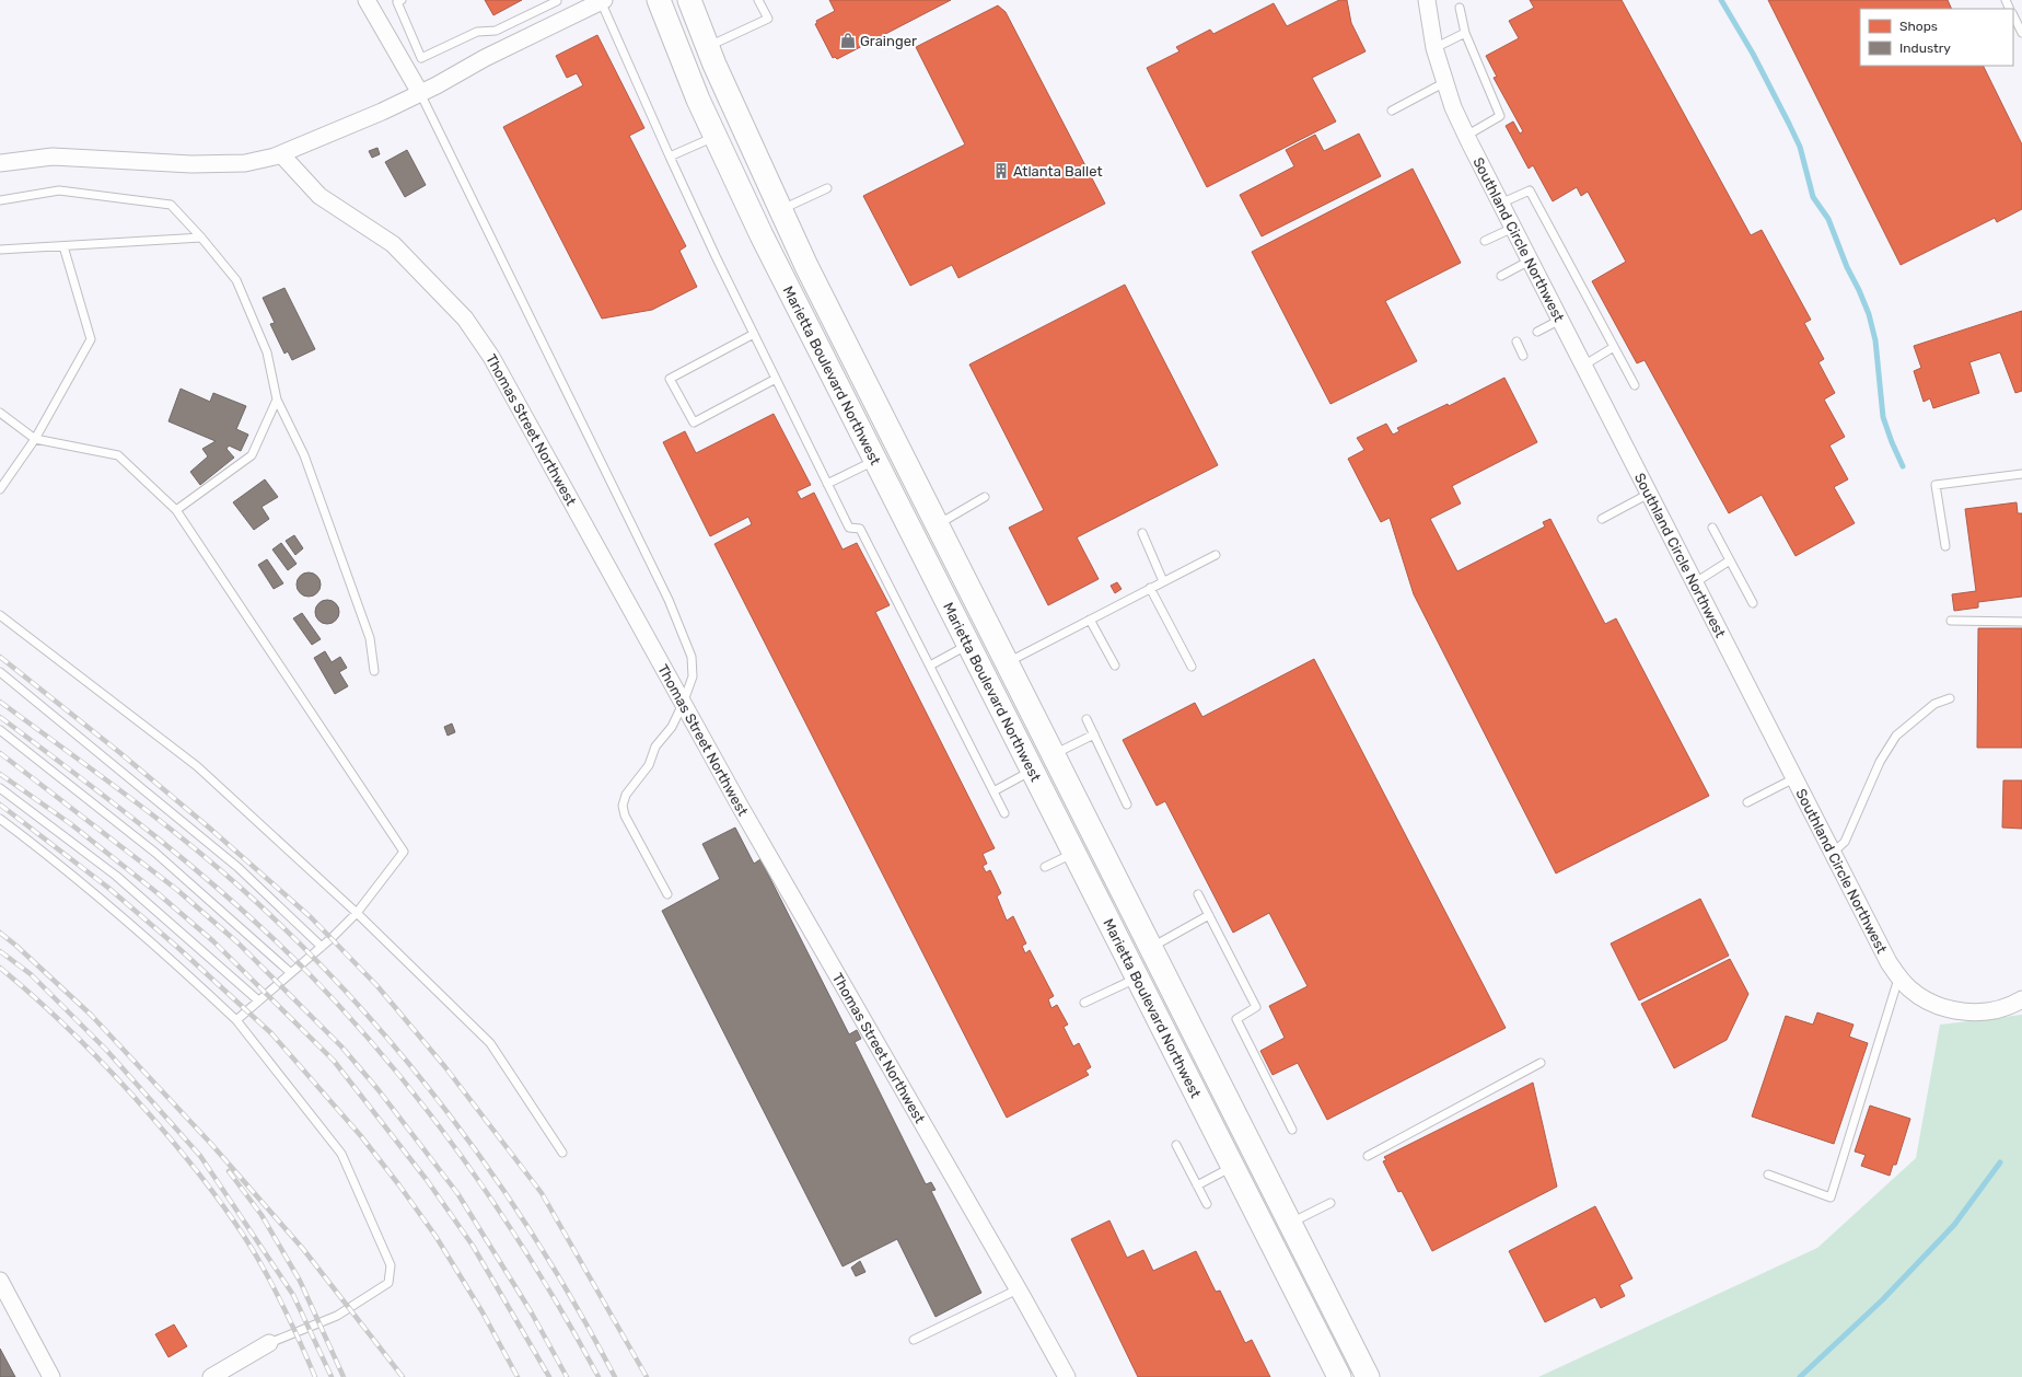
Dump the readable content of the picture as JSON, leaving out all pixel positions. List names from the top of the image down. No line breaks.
{"streets":{"main road":["Marietta Boulevard Northwest"],"street":["Southland Circle Northwest","Thomas Street Northwest"]},"places":{"shop":["Grainger"],"building":["Atlanta Ballet"]},"legend":["Shops","Industry"]}
